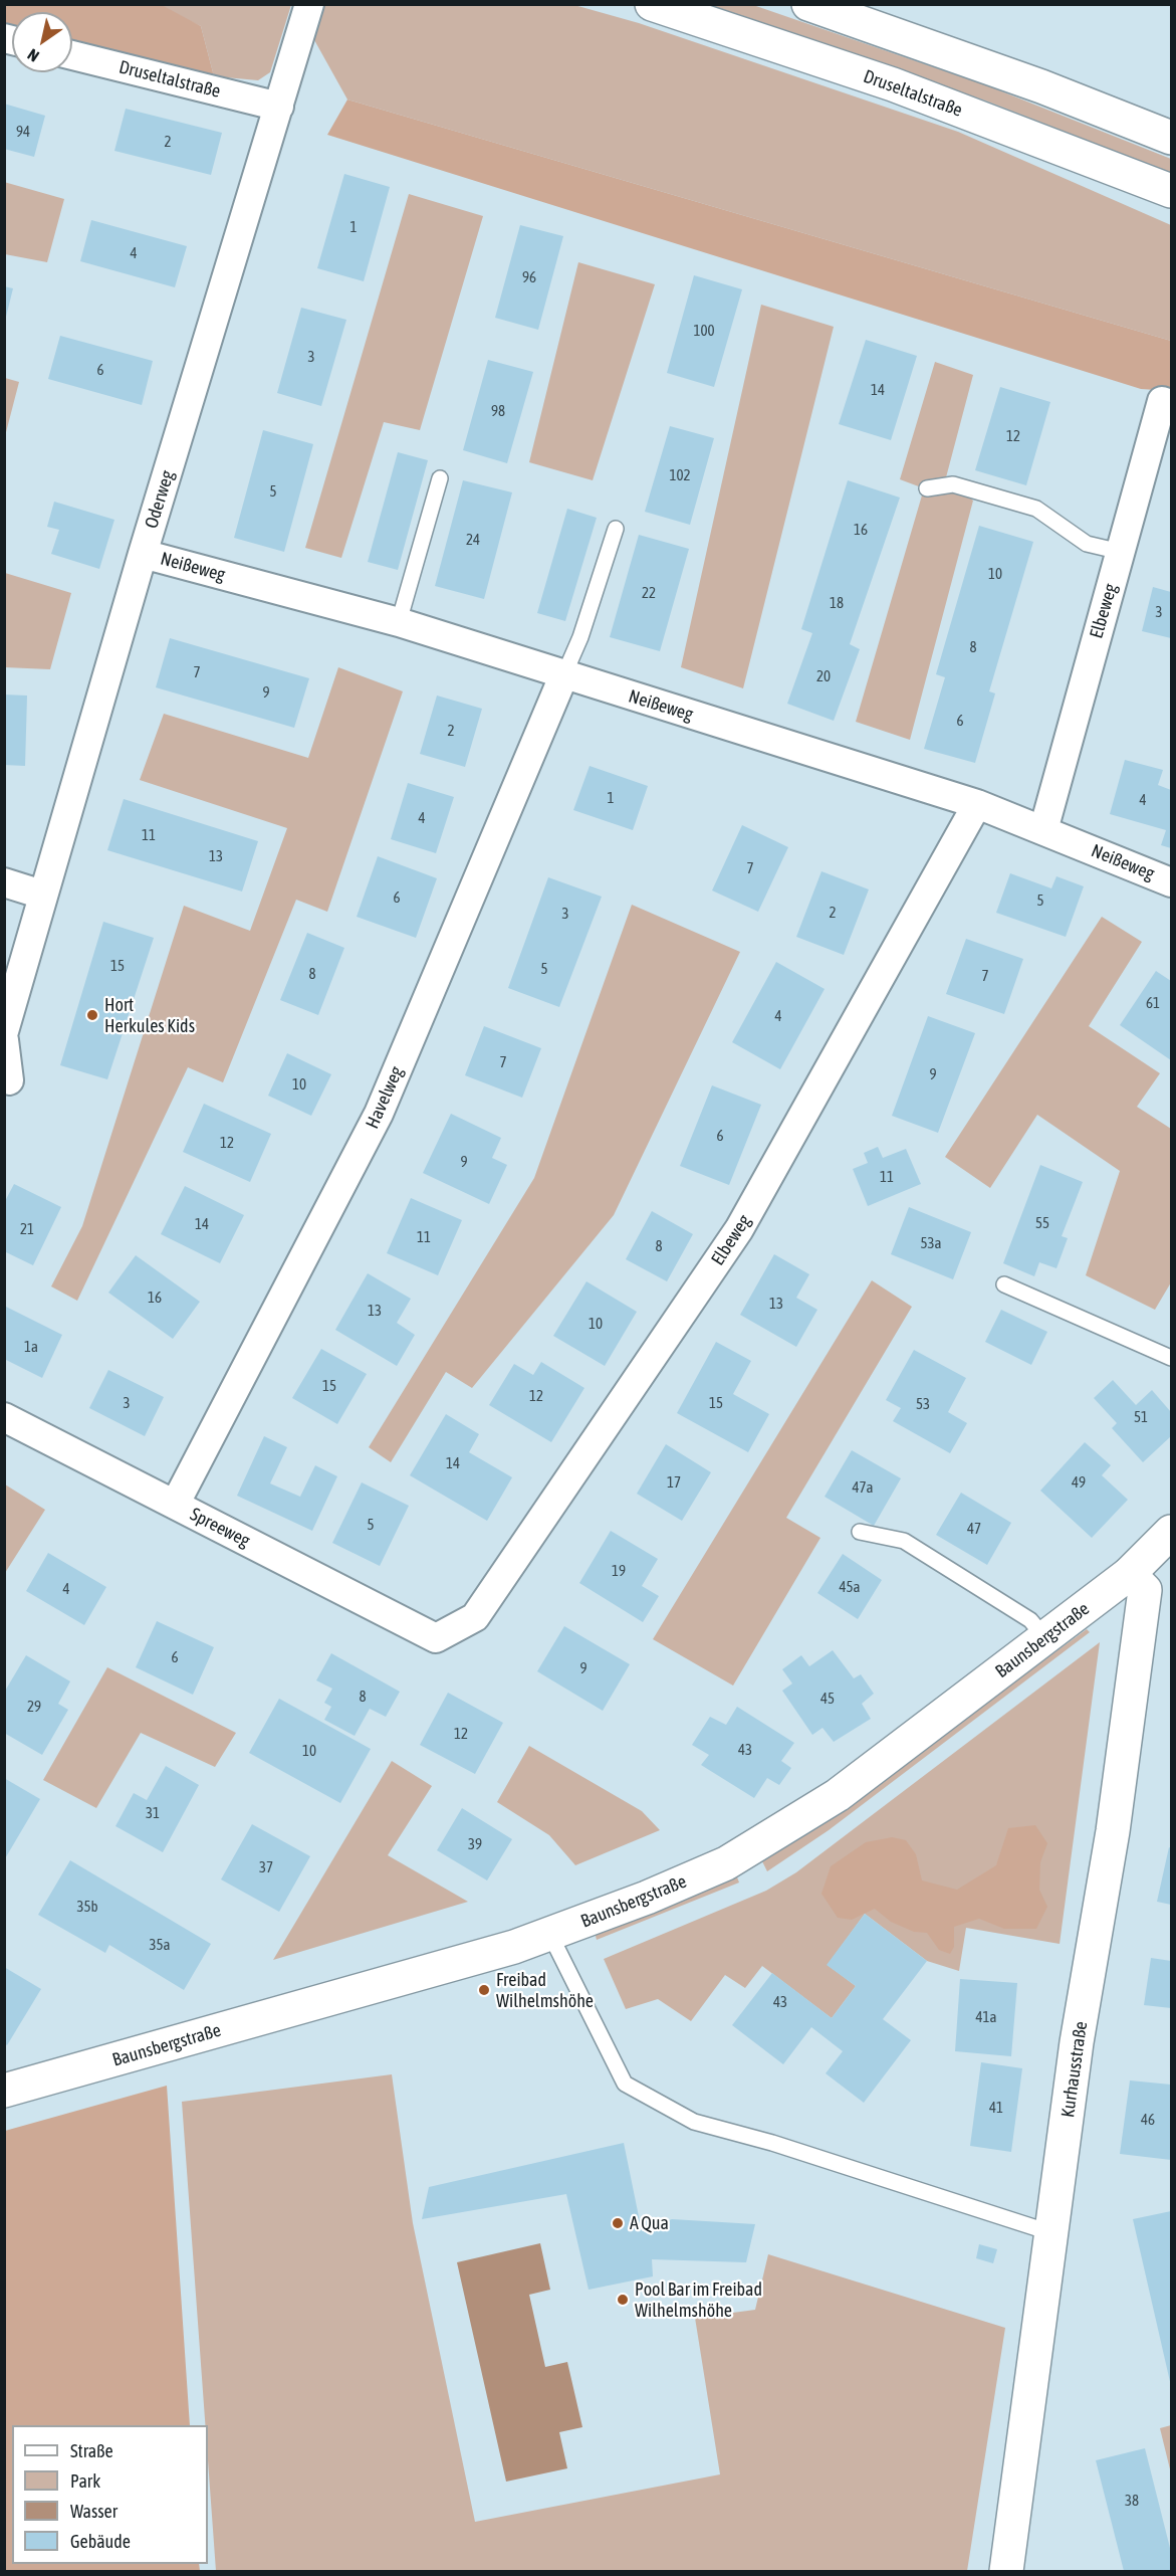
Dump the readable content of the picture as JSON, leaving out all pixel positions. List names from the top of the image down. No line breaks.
{"streets":{"main road":["Druseltalstraße","Baunsbergstraße","Kurhausstraße"],"street":["Oderweg","Neißeweg","Elbeweg","Havelweg","Spreeweg"]},"crossings":[["Druseltalstraße","Oderweg"],["Oderweg","Neißeweg"],["Neißeweg","Elbeweg"],["Neißeweg","Havelweg"],["Elbeweg","Spreeweg"],["Havelweg","Spreeweg"],["Baunsbergstraße","Kurhausstraße"]],"places":["Hort Herkules Kids","Freibad Wilhelmshöhe","A Qua","Pool Bar im Freibad Wilhelmshöhe"],"house_numbers":["94","2","1","4","96","100","3","6","14","98","12","102","5","16","24","10","22","18","3","8","7","20","9","6","2","1","4","4","11","13","7","6","5","2","3","15","5","8","7","61","4","7","9","10","6","12","9","11","55","14","21","11","53a","8","16","13","13","10","1a","15","12","3","15","53","51","14","17","49","47a","5","47","19","45a","4","6","9","8","45","29","12","43","10","31","39","37","35b","35a","43","41a","41","46","38"],"legend":["Straße","Park","Wasser","Gebäude"],"north":"bottom left"}
